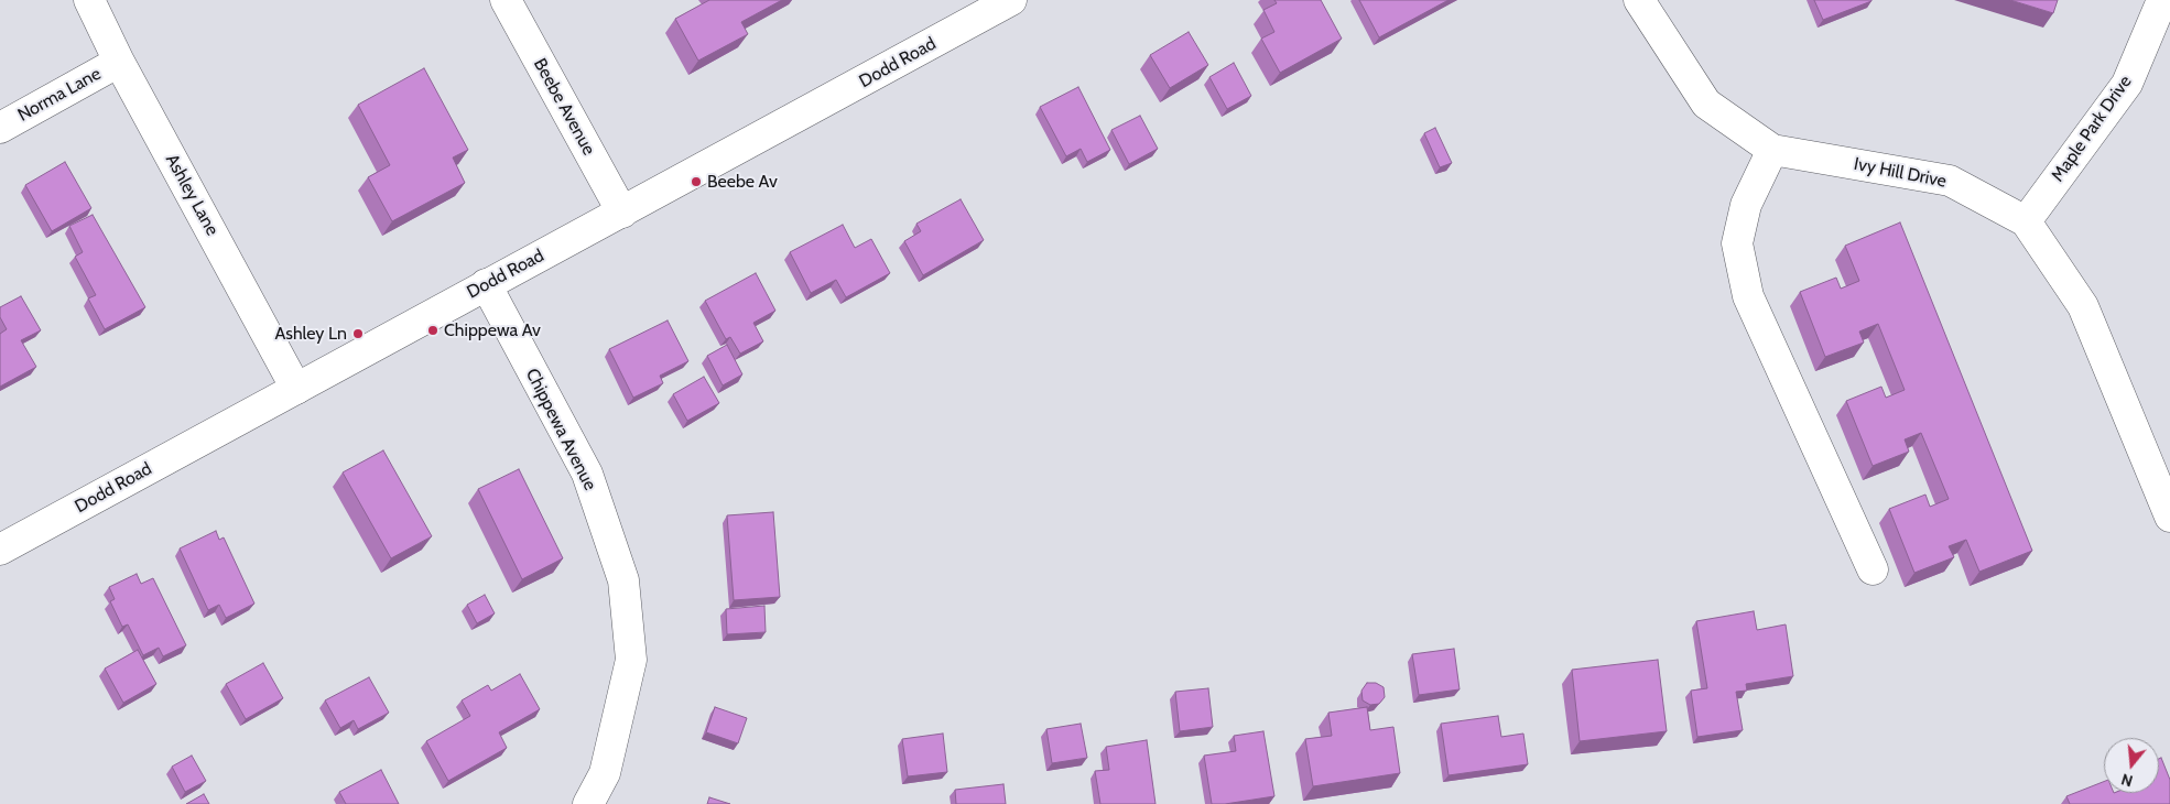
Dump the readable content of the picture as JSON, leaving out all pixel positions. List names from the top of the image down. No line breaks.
{"streets":{"street":["Dodd Road","Norma Lane","Beebe Avenue","Maple Park Drive","Ivy Hill Drive","Ashley Lane","Chippewa Avenue"]},"crossings":[["Dodd Road","Beebe Avenue"],["Dodd Road","Ashley Lane"],["Dodd Road","Chippewa Avenue"],["Norma Lane","Ashley Lane"],["Maple Park Drive","Ivy Hill Drive"]],"places":["Beebe Av","Chippewa Av","Ashley Ln"],"north":"bottom"}
